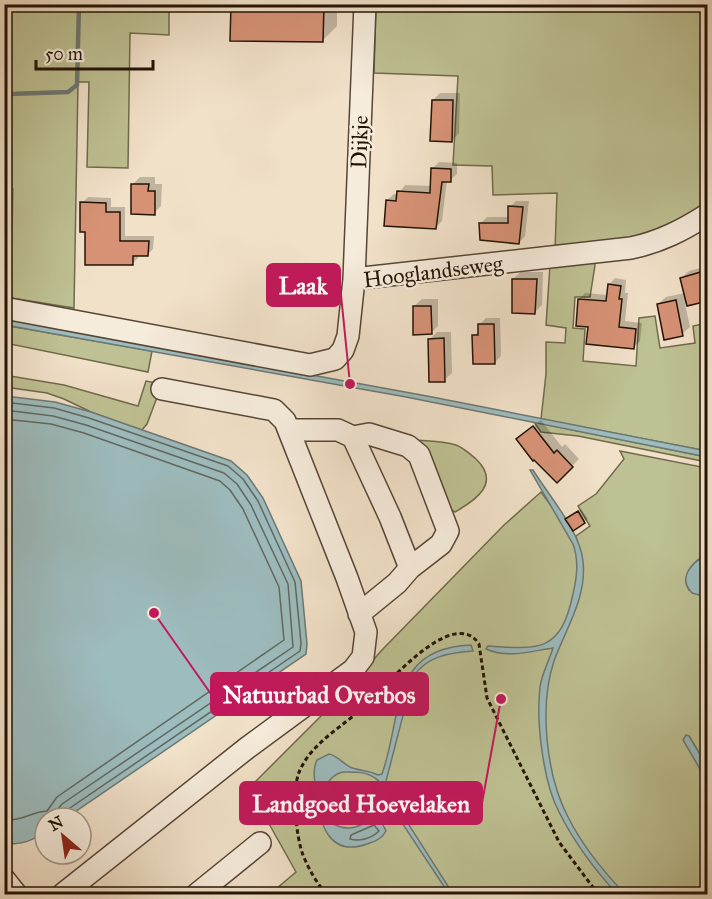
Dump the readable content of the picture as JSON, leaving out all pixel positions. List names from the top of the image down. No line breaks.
{"streets":{"street":["Dijkje","Hooglandseweg"]},"crossings":[["Dijkje","Hooglandseweg"]],"places":["Laak","Natuurbad Overbos","Landgoed Hoevelaken"],"scale_bar":"50 m","north":"top left"}
